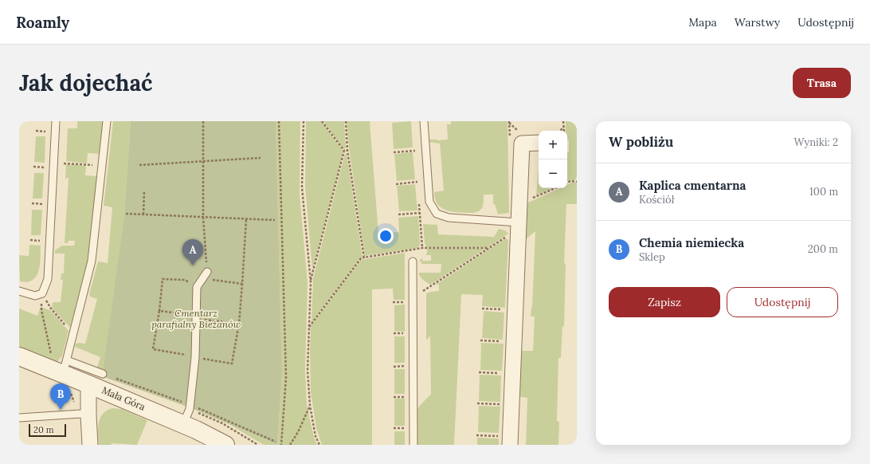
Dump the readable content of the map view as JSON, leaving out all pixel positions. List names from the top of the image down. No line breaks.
{"streets":{"street":["Mała Góra"]},"parks":["Cmentarz parafialny Bieżanów"],"scale_bar":"20 m","page":{"header":"Roamly","nav":["Mapa","Warstwy","Udostępnij"],"buttons":["Trasa",["Zapisz","Udostępnij"]],"title":"Jak dojechać","heading":["W pobliżu","Wyniki: 2"],"map_buttons":["+","−"],"list":[{"mark":"A","name":"Kaplica cmentarna","note":"Kościół","value":"100 m"},{"mark":"B","name":"Chemia niemiecka","note":"Sklep","value":"200 m"}],"pins":["A","B"],"scale":"20 m"}}
